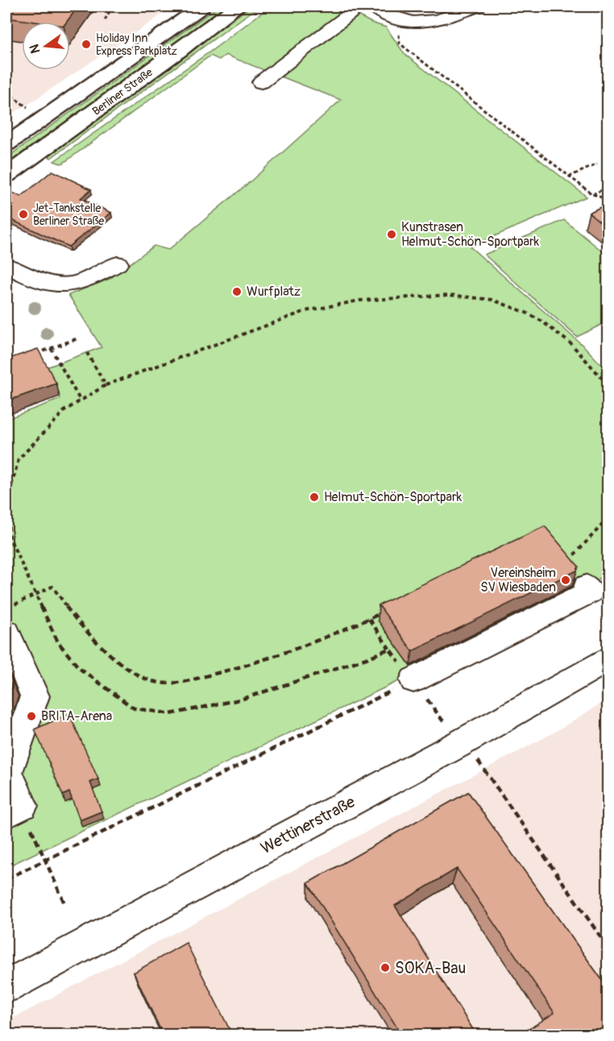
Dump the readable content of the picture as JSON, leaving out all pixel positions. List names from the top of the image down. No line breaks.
{"streets":{"main road":["Berliner Straße"],"street":["Wettinerstraße"]},"places":["Holiday Inn Express Parkplatz","Jet-Tankstelle Berliner Straße","Kunstrasen Helmut-Schön-Sportpark","Wurfplatz","Helmut-Schön-Sportpark","Vereinsheim SV Wiesbaden","BRITA-Arena","SOKA-Bau"],"north":"left"}
